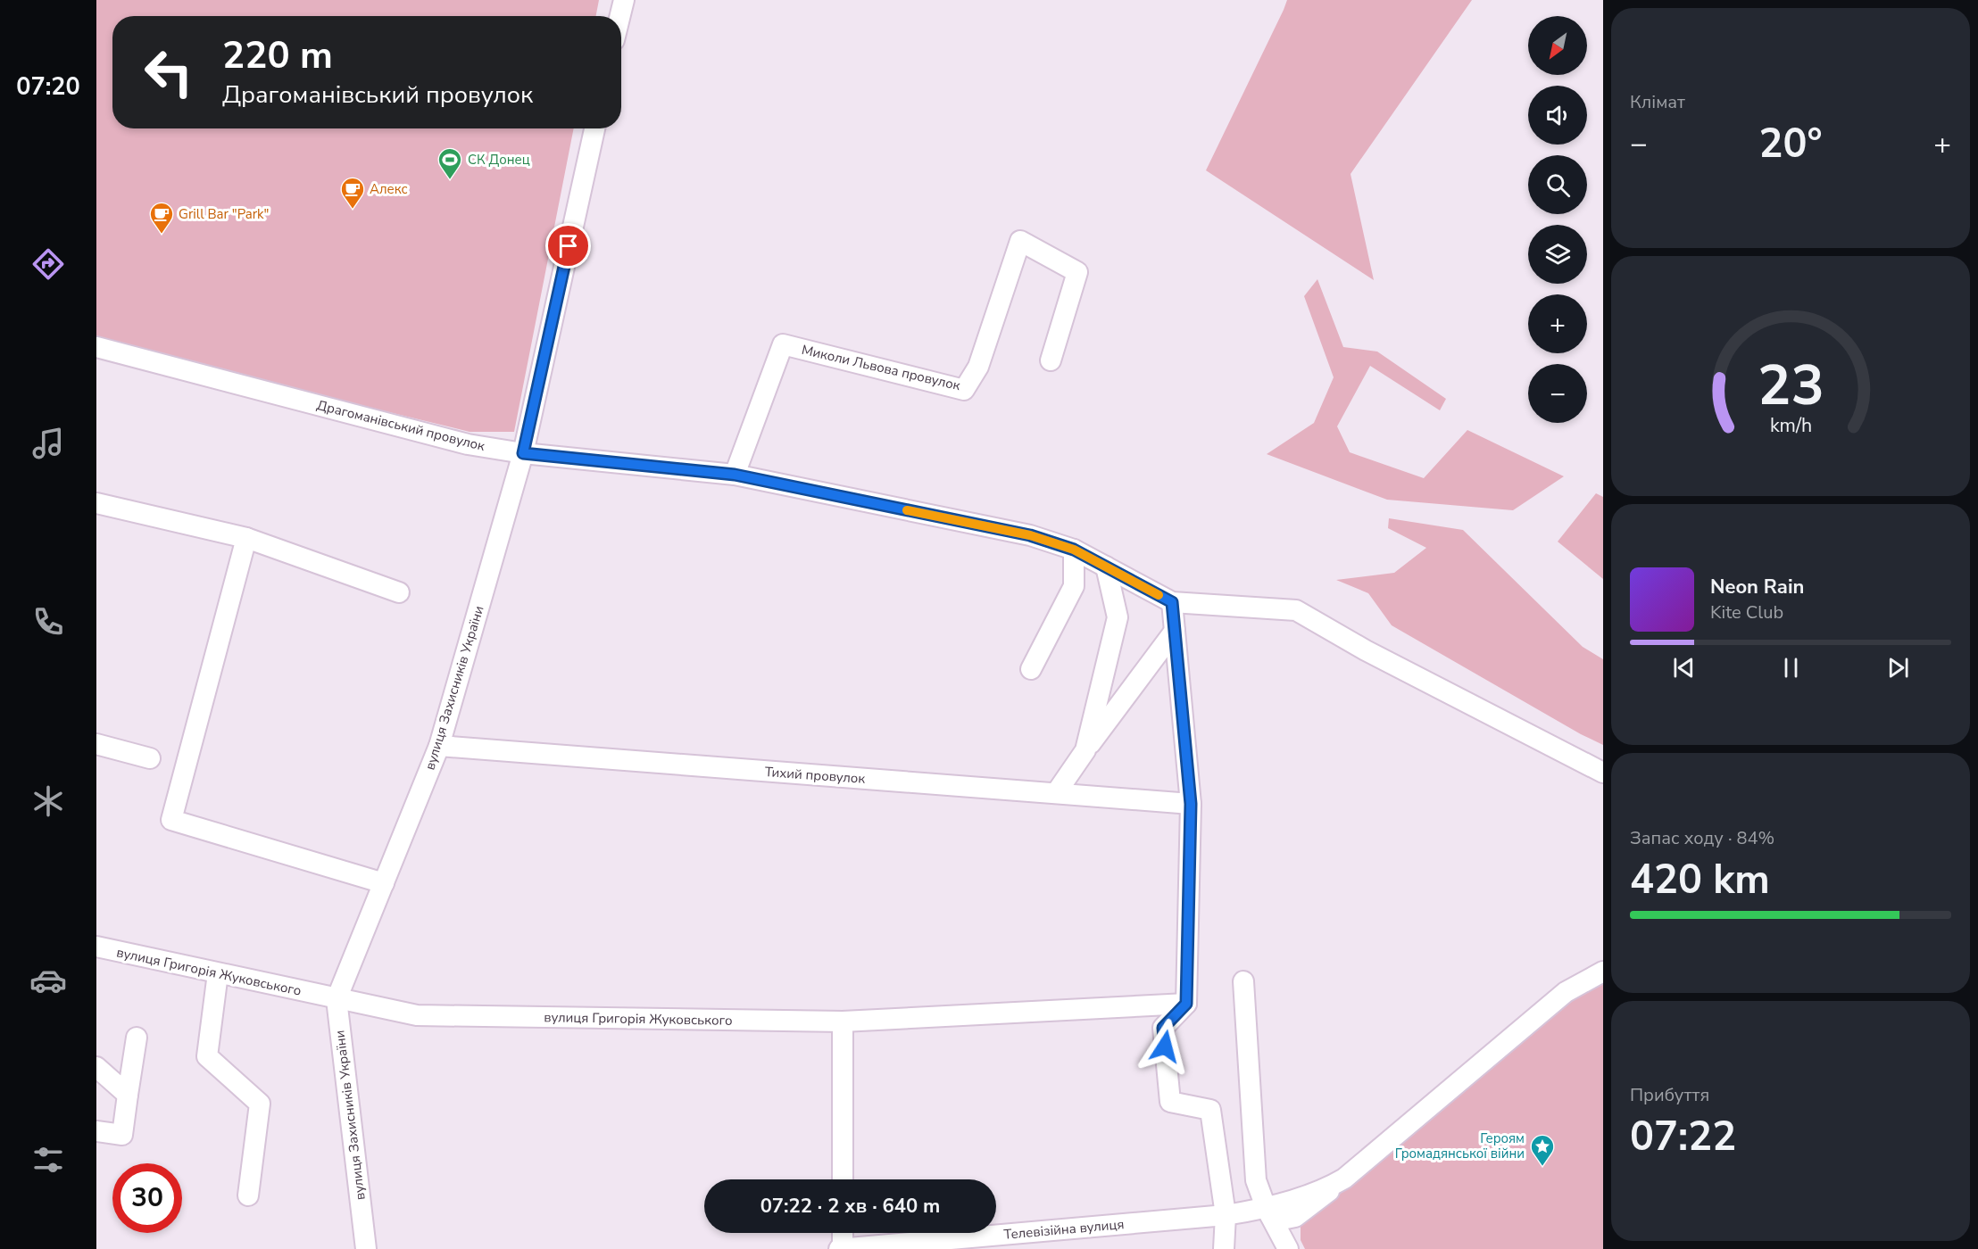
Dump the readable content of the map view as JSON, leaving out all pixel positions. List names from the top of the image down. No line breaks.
{"streets":{"street":["Миколи Львова провулок","Драгоманівський провулок","вулиця Захисників України","Тихий провулок","вулиця Григорія Жуковського","Телевізійна вулиця"]},"crossings":[["Миколи Львова провулок","Драгоманівський провулок"],["Драгоманівський провулок","вулиця Захисників України"],["вулиця Захисників України","Тихий провулок"],["вулиця Захисників України","вулиця Григорія Жуковського"]],"places":{"sports":["СК Донец"],"cafe":["Алекс","Grill Bar \"Park\""],"place":["Героям Громадянської війни"]},"north":"bottom left","page":{"tabs":"07:20","tile":["Клімат",["Запас ходу · 84%","420 km"],["Прибуття","07:22"]],"map_buttons":["+","−"],"turn":["220 m","Драгоманівський провулок"],"heat":["−","20°","+"],"song":["Neon Rain","Kite Club"],"limit":"30","trip":"07:22 · 2 хв · 640 m","gauge":["23","km/h"]}}
